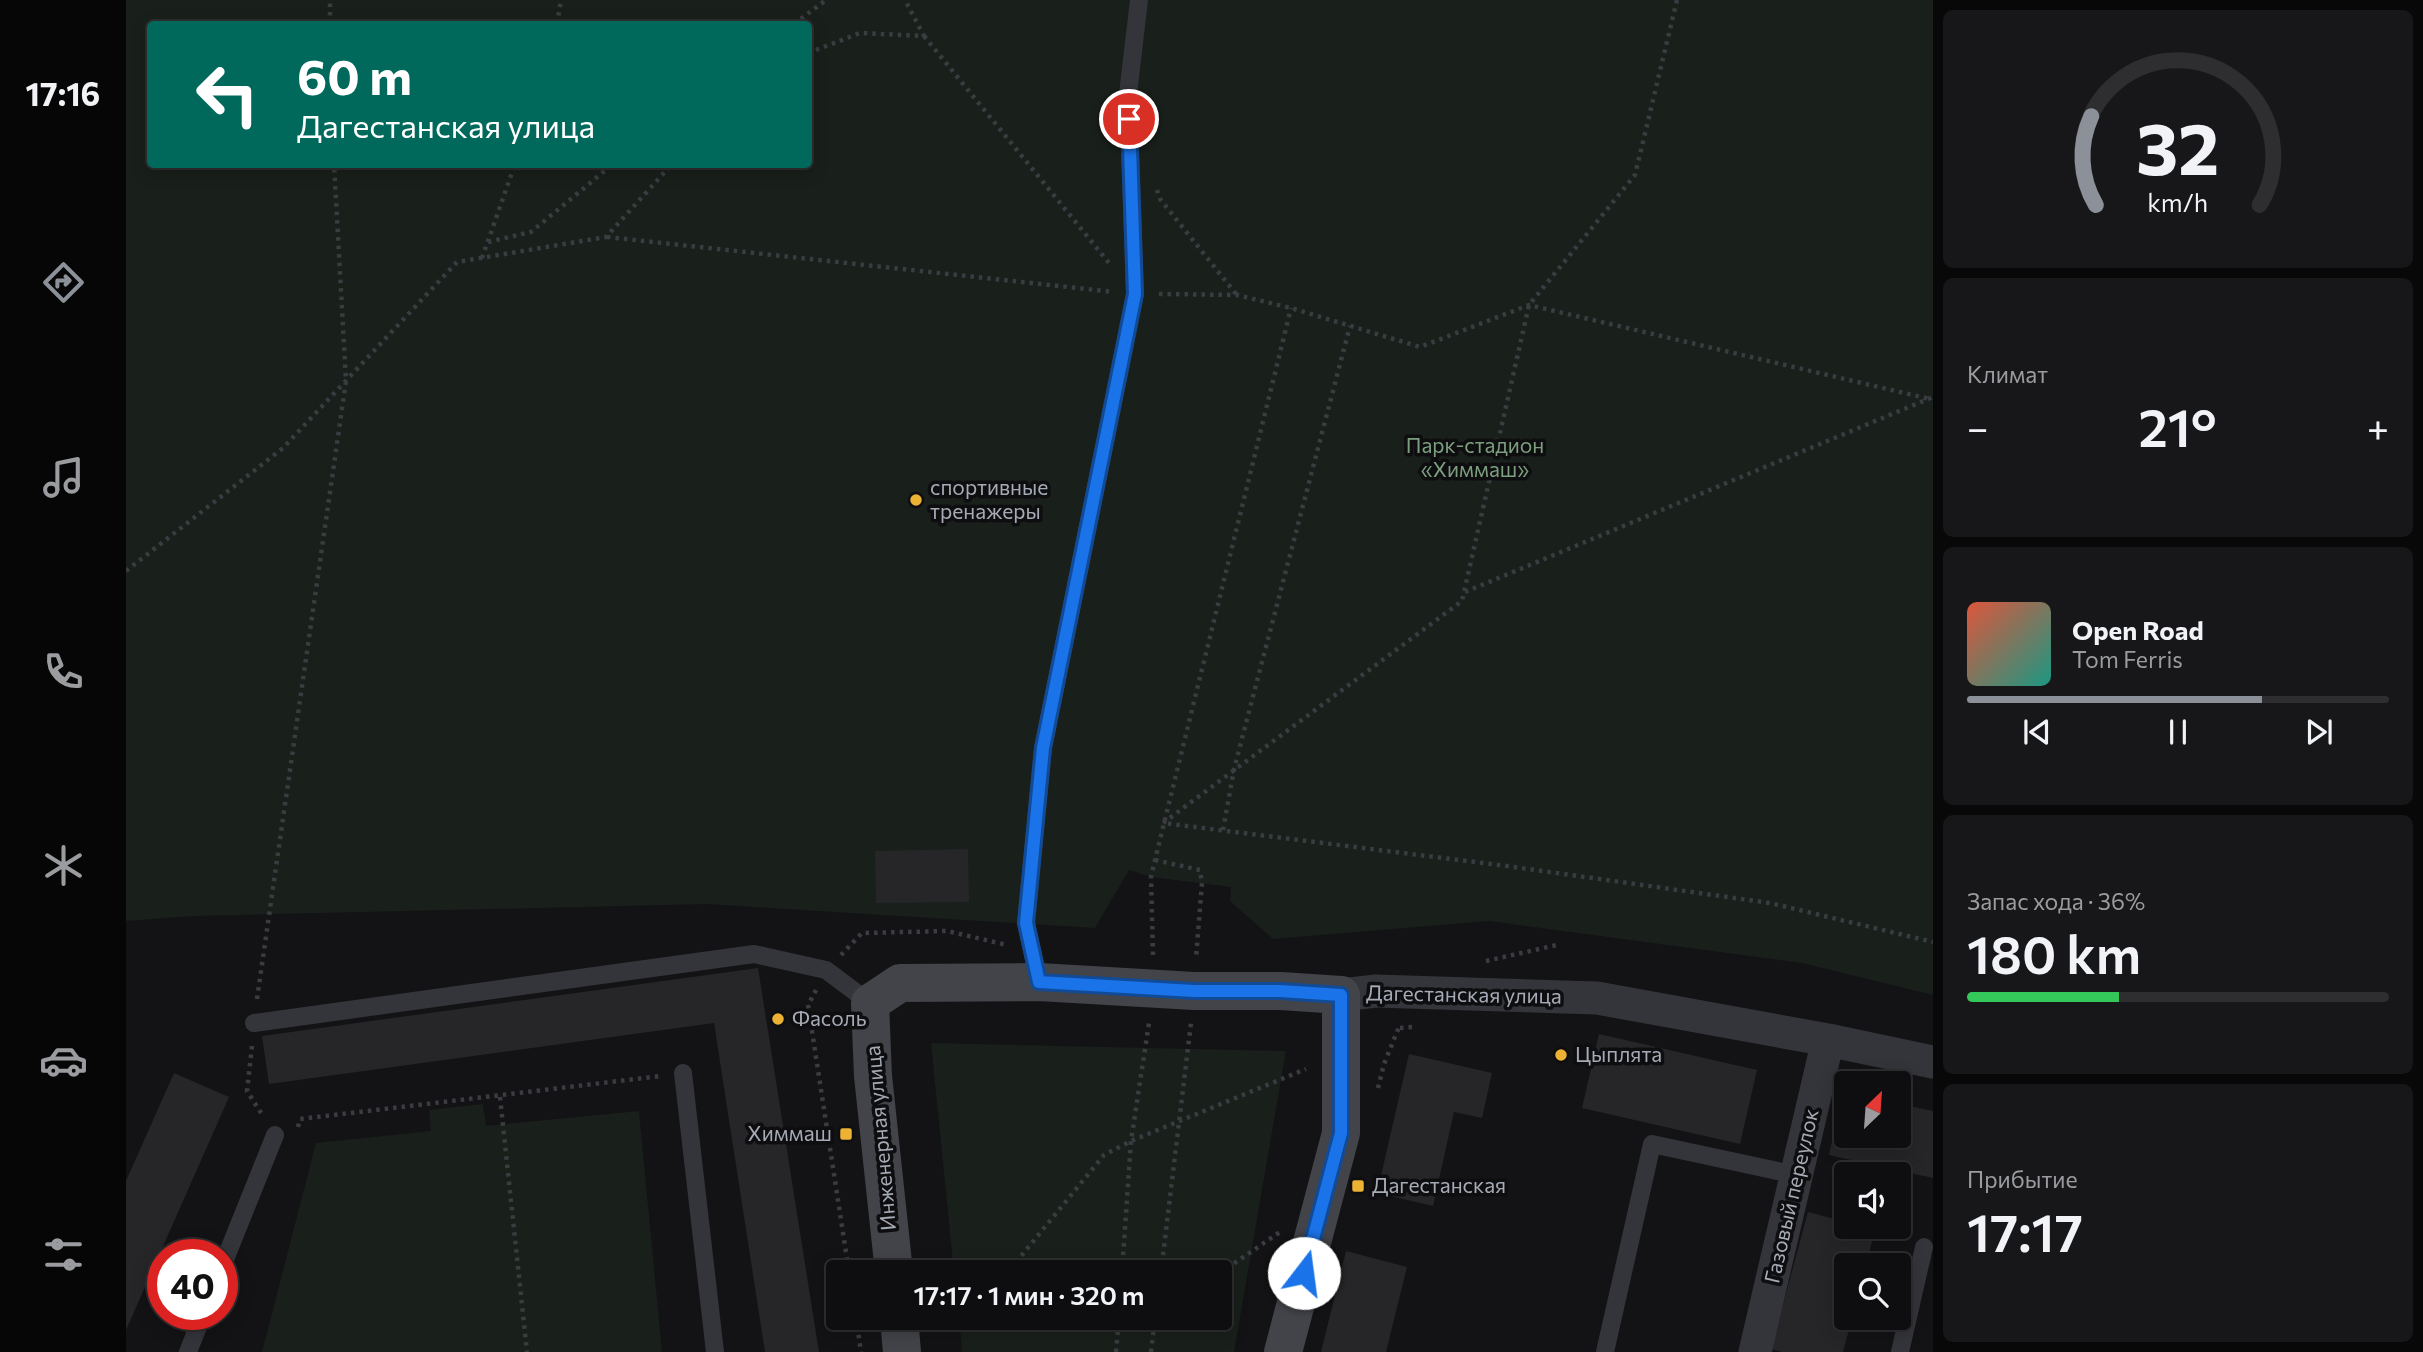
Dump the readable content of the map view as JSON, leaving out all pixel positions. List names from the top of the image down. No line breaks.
{"streets":{"street":["Дагестанская улица","Инженерная улица","Газовый переулок"]},"crossings":[["Дагестанская улица","Инженерная улица"],["Дагестанская улица","Газовый переулок"]],"parks":["Парк-стадион «Химмаш»"],"places":{"other":["спортивные тренажеры","Фасоль","Цыплята"],"transit":["Химмаш","Дагестанская"]},"north":"top right","page":{"tabs":"17:16","turn":["60 m","Дагестанская улица"],"tile":["Климат",["Запас хода · 36%","180 km"],["Прибытие","17:17"]],"heat":["−","21°","+"],"song":["Open Road","Tom Ferris"],"limit":"40","trip":"17:17 · 1 мин · 320 m","gauge":["32","km/h"]}}
